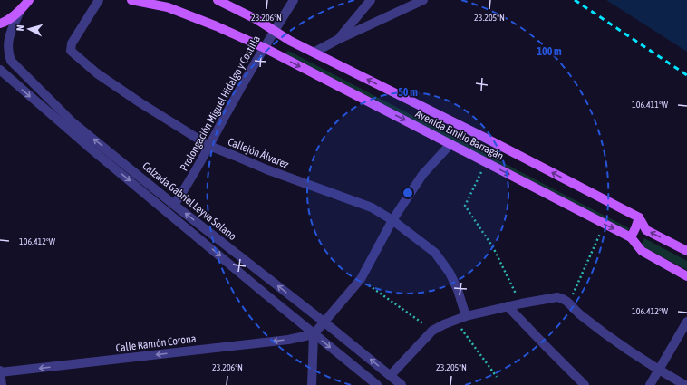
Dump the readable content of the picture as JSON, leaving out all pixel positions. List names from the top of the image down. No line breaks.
{"streets":{"main road":["Avenida Emilio Barragán","Calzada Gabriel Leyva Solano"],"street":["Prolongación Miguel Hidalgo y Costilla","Callejón Álvarez","Calle Ramón Corona"]},"crossings":[["Prolongación Miguel Hidalgo y Costilla","Avenida Emilio Barragán"],["Prolongación Miguel Hidalgo y Costilla","Callejón Álvarez"],["Prolongación Miguel Hidalgo y Costilla","Calzada Gabriel Leyva Solano"],["Calzada Gabriel Leyva Solano","Calle Ramón Corona"]],"one_way":["Calle Ramón Corona"],"north":"left","coordinates":["23.206°N","23.205°N","106.411°W","106.412°W"],"rings":["100 m","50 m"]}
